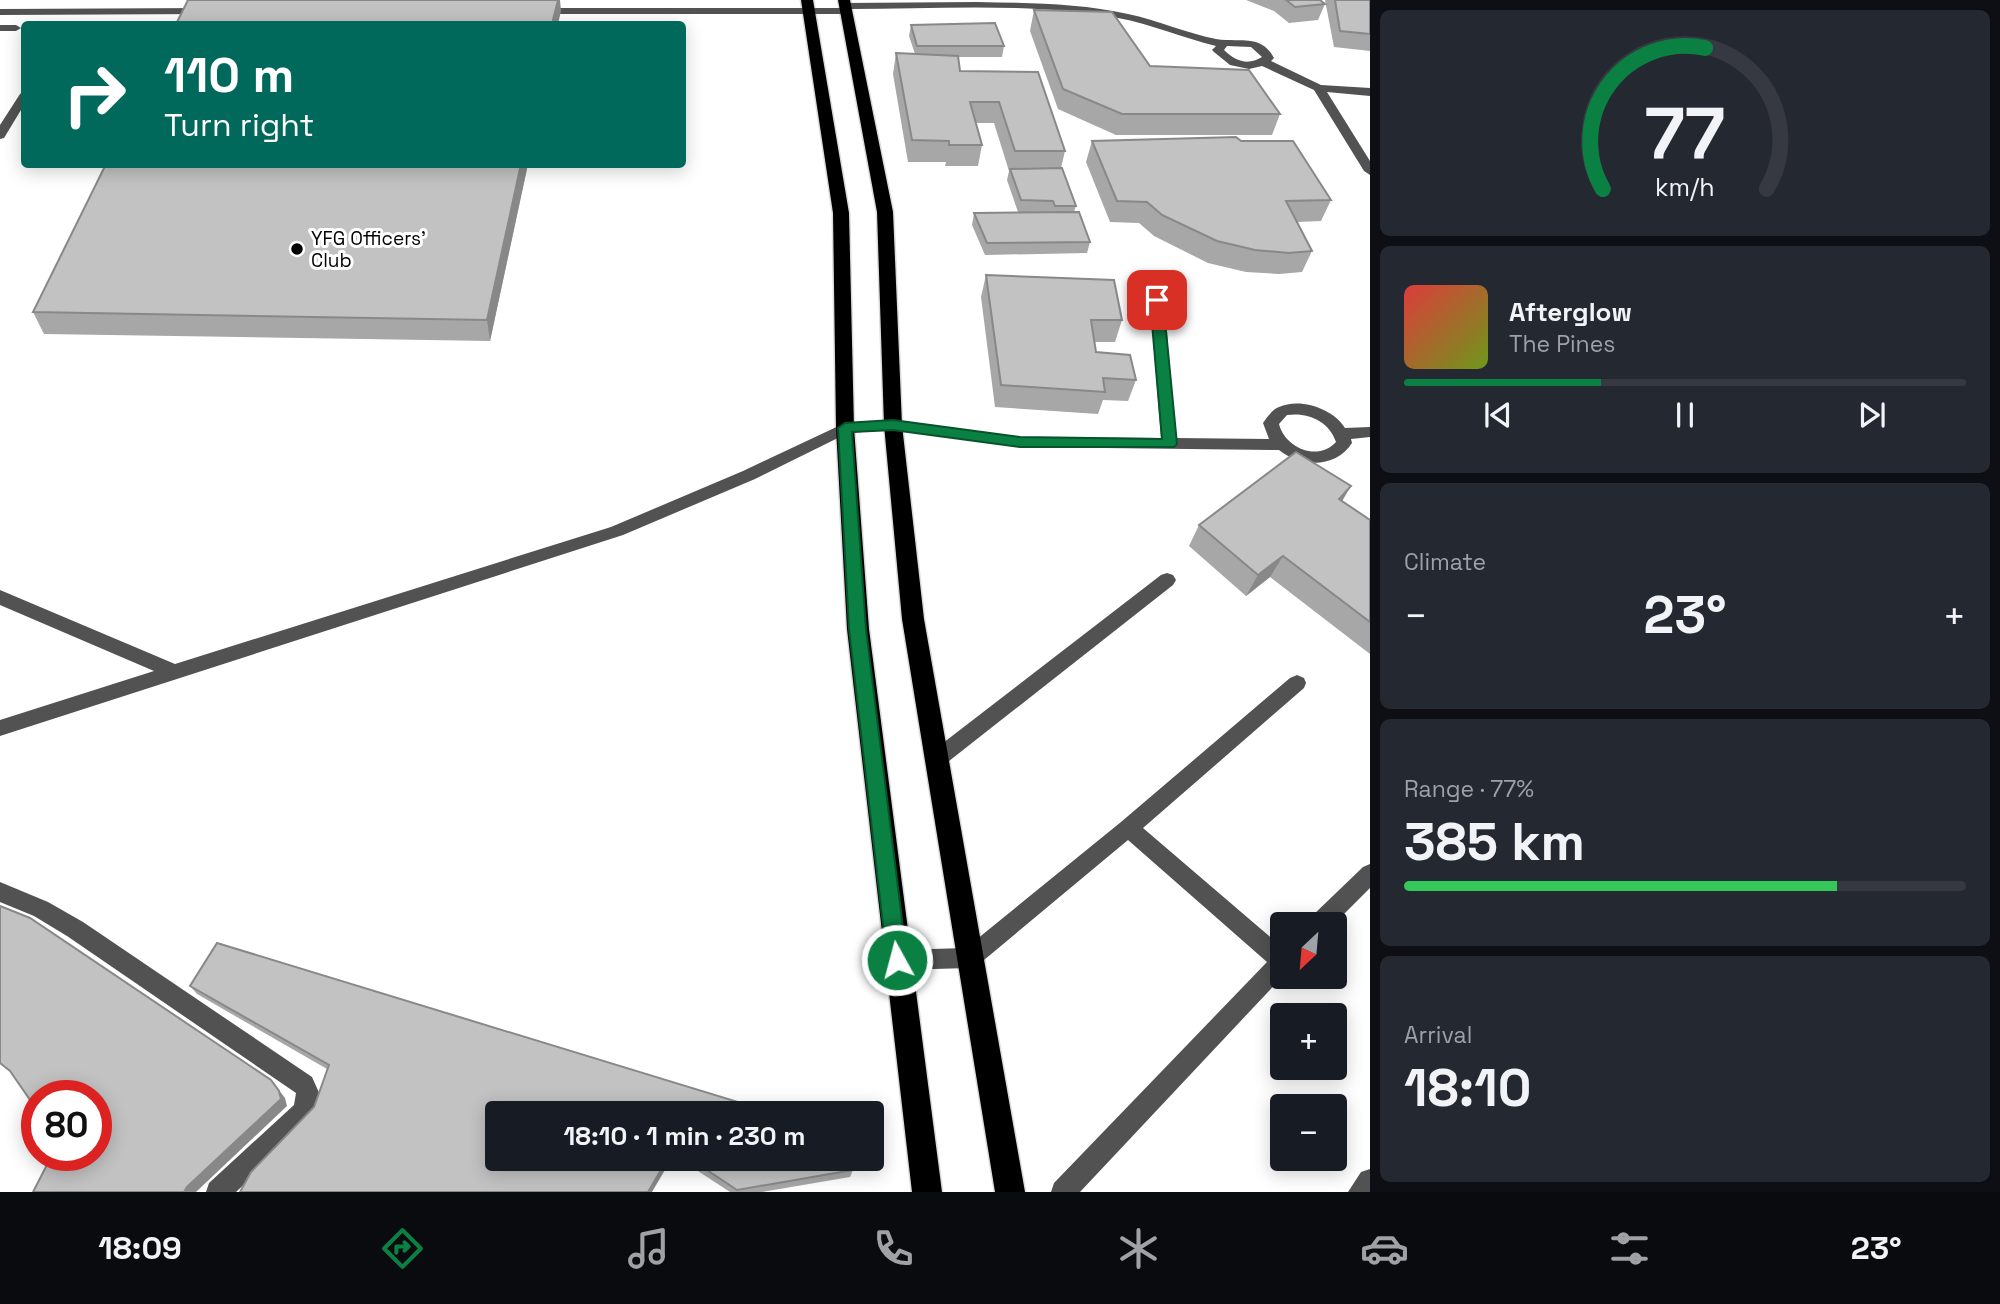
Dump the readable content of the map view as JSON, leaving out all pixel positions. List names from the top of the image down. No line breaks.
{"places":["YFG Officers' Club"],"north":"bottom left","page":{"turn":["110 m","Turn right"],"song":["Afterglow","The Pines"],"tile":["Climate",["Range · 77%","385 km"],["Arrival","18:10"]],"heat":["−","23°","+"],"map_buttons":["+","−"],"limit":"80","trip":"18:10 · 1 min · 230 m","tabs":["18:09","23°"],"gauge":["77","km/h"]}}
